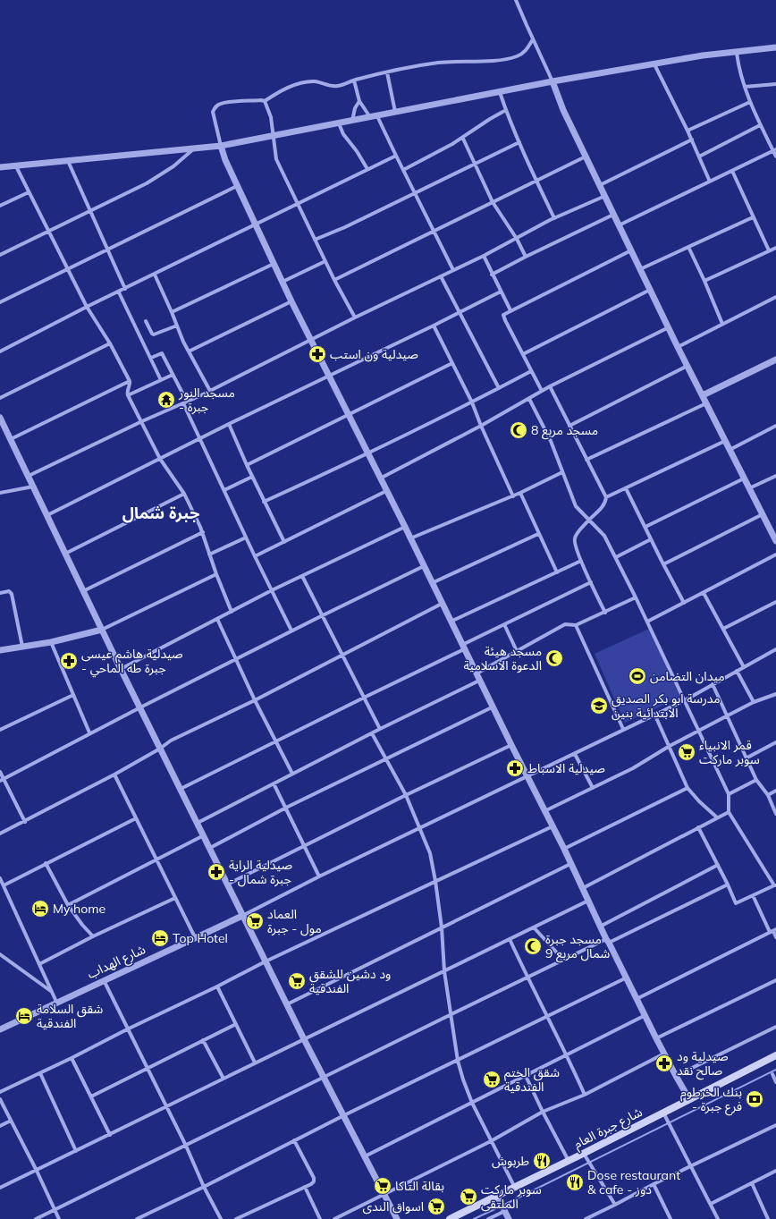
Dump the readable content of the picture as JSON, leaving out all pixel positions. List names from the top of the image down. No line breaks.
{"streets":{"main road":["شارع جبرة العام"],"street":["شارع الهداب"]},"districts":["جبرة شمال"],"places":{"pharmacy":["صيدلية ون استب","صيدلية هاشم عيسى - جبرة طه الماحي","صيدلية الاسباط","صيدلية الراية - جبرة شمال","صيدلية ود صالح نقد"],"temple":["مسجد النور - جبرة"],"mosque":["مسجد مربع 8","مسجد هيئة الدعوة الاسلامية","مسجد جبرة شمال مربع 9"],"sports":["ميدان التضامن"],"school or university":["مدرسة ابو بكر الصديق الابتدائية بنين"],"supermarket":["قمر الانبياء سوبر ماركت","العماد مول - جبرة","ود دشين للشقق الفندقية","شقق الختم الفندقية","بقالة التاكا","سوبر ماركت الملتقى","اسواق الندى"],"hotel":["My home","Top Hotel","شقق السلامة الفندقية"],"bank":["بنك الخرطوم - فرع جبرة"],"restaurant":["طربوش","Dose restaurant & cafe - دوز"]}}
